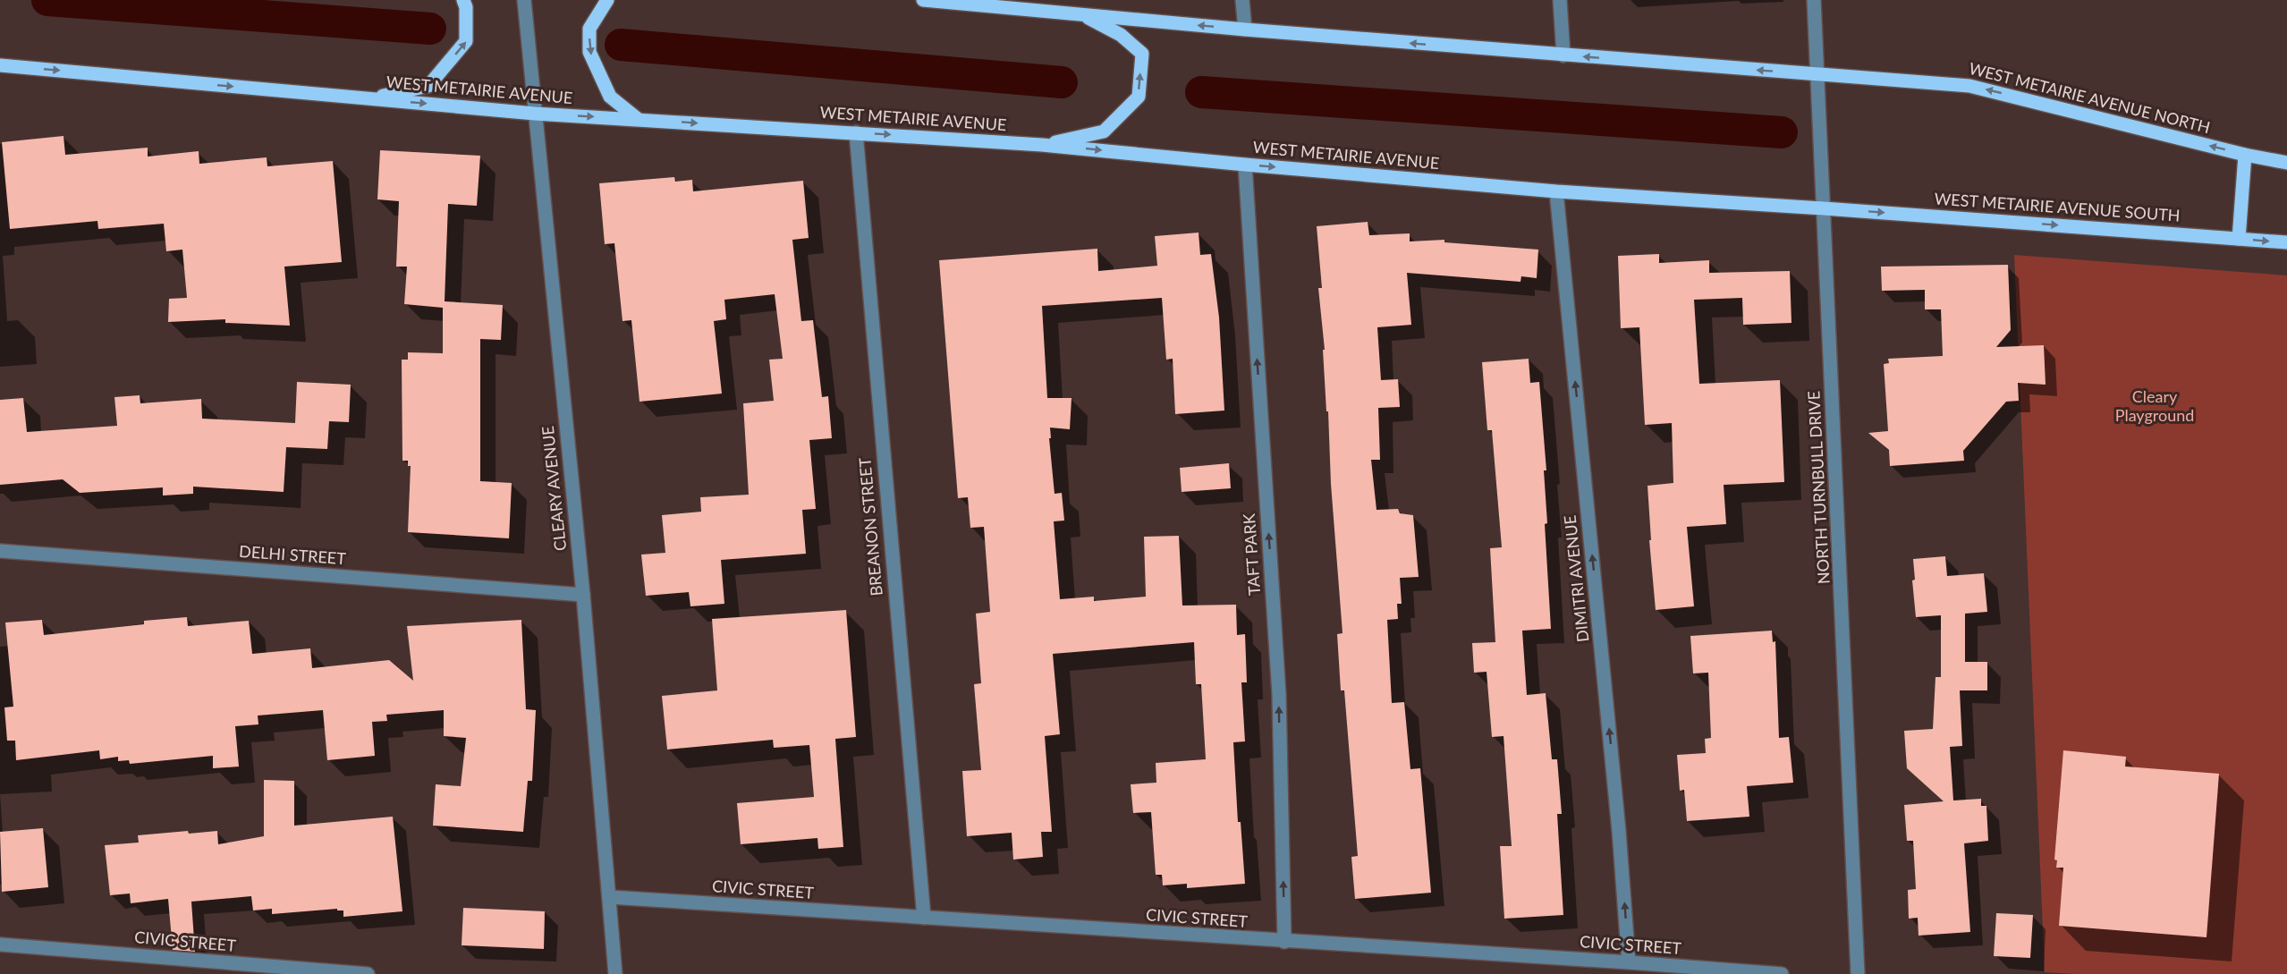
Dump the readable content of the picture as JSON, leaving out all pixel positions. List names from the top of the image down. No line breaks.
{"streets":{"main road":["WEST METAIRIE AVENUE","WEST METAIRIE AVENUE NORTH","WEST METAIRIE AVENUE SOUTH"],"street":["NORTH TURNBULL DRIVE","CLEARY AVENUE","BREANON STREET","TAFT PARK","DELHI STREET","DIMITRI AVENUE","CIVIC STREET"]},"crossings":[["WEST METAIRIE AVENUE","WEST METAIRIE AVENUE SOUTH"],["WEST METAIRIE AVENUE","NORTH TURNBULL DRIVE"],["WEST METAIRIE AVENUE","CLEARY AVENUE"],["WEST METAIRIE AVENUE","BREANON STREET"],["WEST METAIRIE AVENUE","TAFT PARK"],["WEST METAIRIE AVENUE","DIMITRI AVENUE"],["WEST METAIRIE AVENUE NORTH","NORTH TURNBULL DRIVE"],["WEST METAIRIE AVENUE SOUTH","NORTH TURNBULL DRIVE"],["CLEARY AVENUE","DELHI STREET"],["CLEARY AVENUE","CIVIC STREET"],["BREANON STREET","CIVIC STREET"],["TAFT PARK","CIVIC STREET"],["DIMITRI AVENUE","CIVIC STREET"]],"one_way":["WEST METAIRIE AVENUE","WEST METAIRIE AVENUE NORTH","WEST METAIRIE AVENUE SOUTH","TAFT PARK","DIMITRI AVENUE"],"parks":["Cleary Playground"]}
